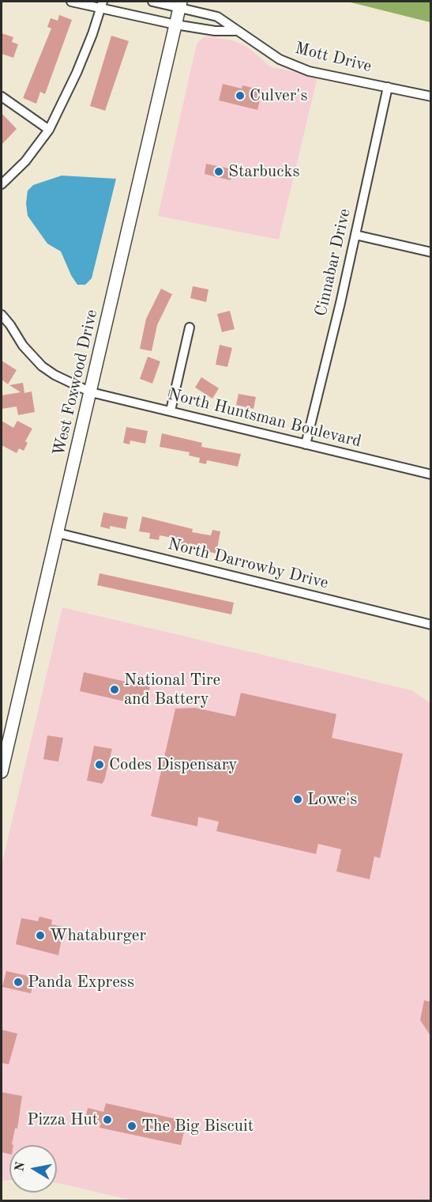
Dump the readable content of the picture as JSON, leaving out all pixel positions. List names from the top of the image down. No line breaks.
{"streets":{"main road":["West Foxwood Drive"],"street":["Mott Drive","Cinnabar Drive","North Huntsman Boulevard","North Darrowby Drive"]},"crossings":[["Mott Drive","Cinnabar Drive"],["Mott Drive","West Foxwood Drive"],["Cinnabar Drive","North Huntsman Boulevard"],["West Foxwood Drive","North Huntsman Boulevard"],["West Foxwood Drive","North Darrowby Drive"]],"places":["Culver's","Starbucks","National Tire and Battery","Codes Dispensary","Lowe's","Whataburger","Panda Express","Pizza Hut","The Big Biscuit"],"north":"left"}
